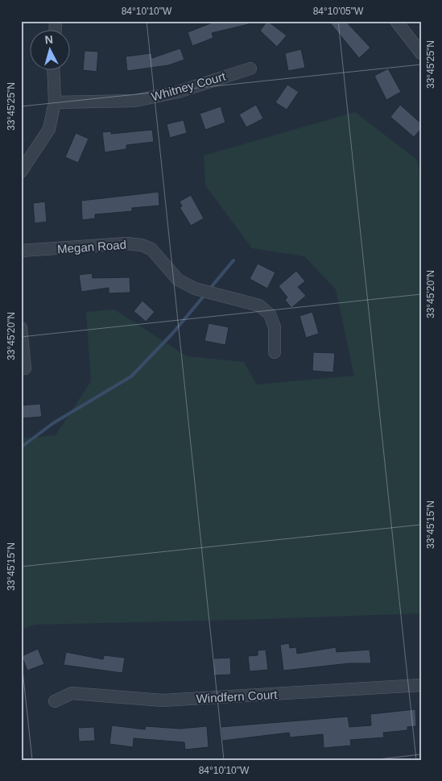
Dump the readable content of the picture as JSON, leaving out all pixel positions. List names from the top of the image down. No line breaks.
{"streets":{"street":["Whitney Court","Megan Road","Windfern Court"]},"north":"top","coordinates":["84°10'10\"W","84°10'05\"W","33°45'25\"N","33°45'20\"N","33°45'15\"N"]}
